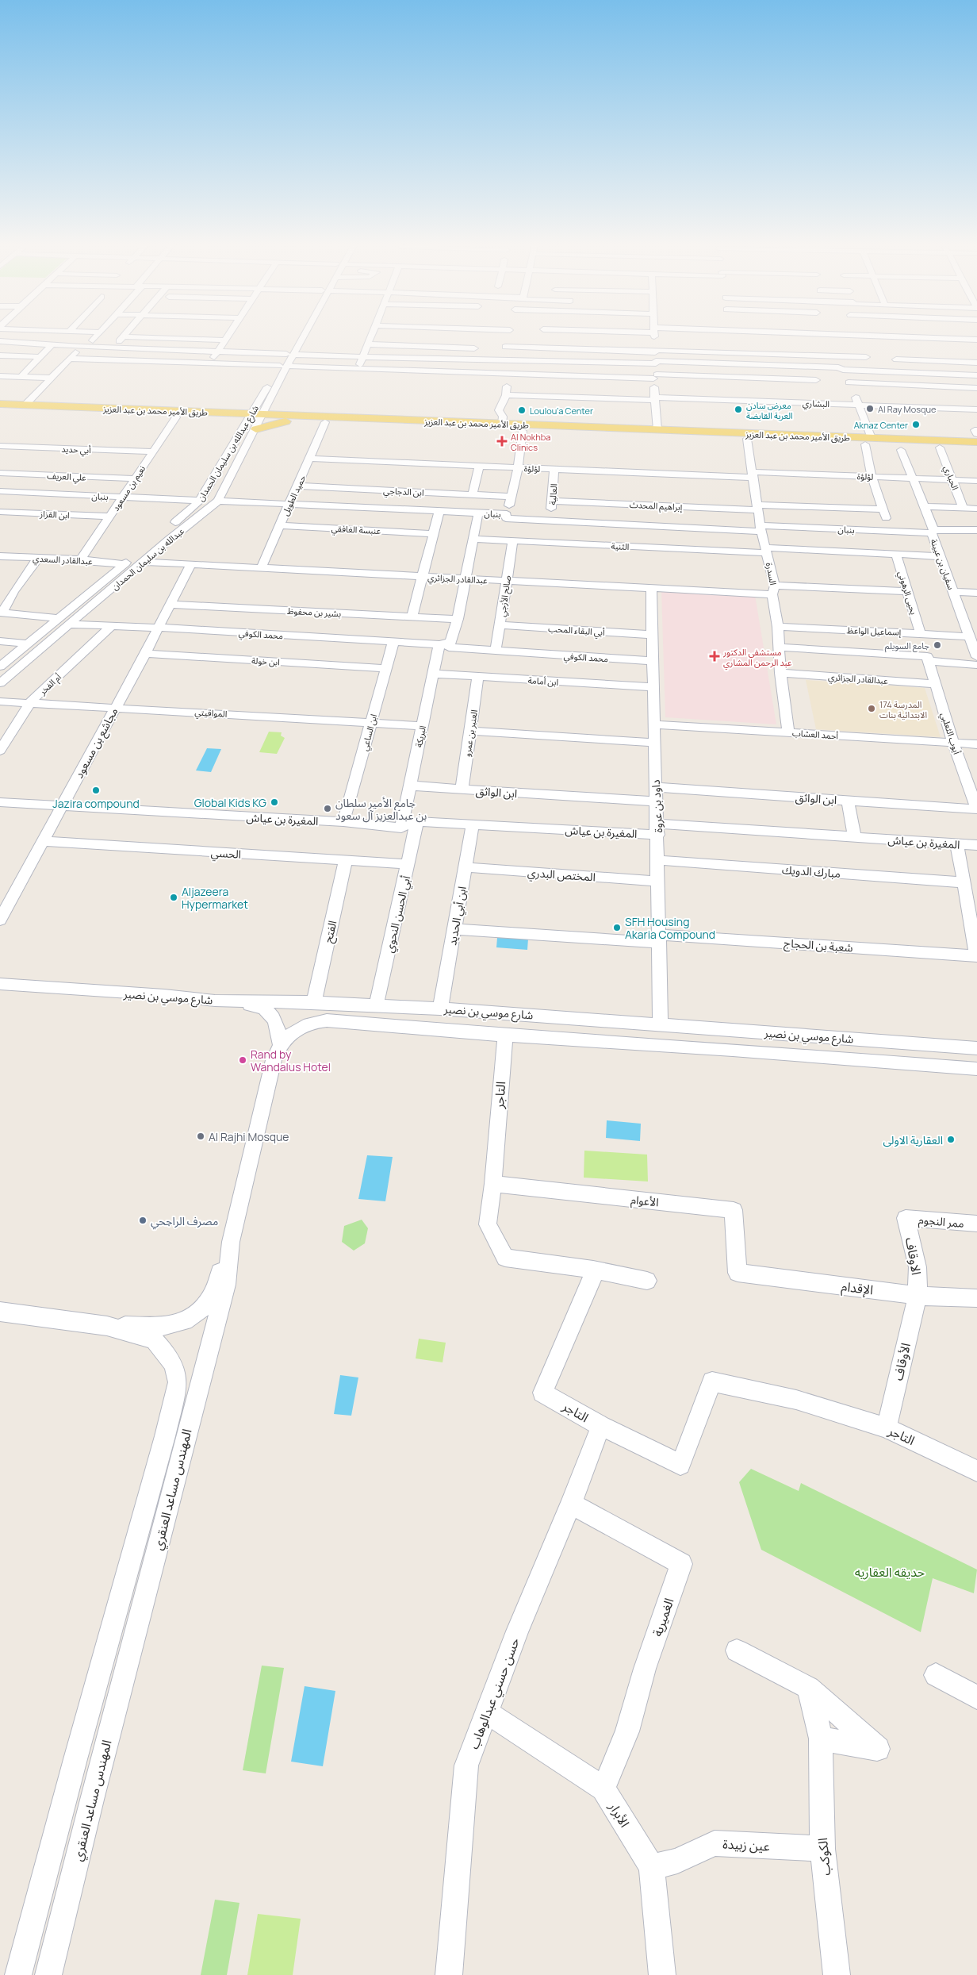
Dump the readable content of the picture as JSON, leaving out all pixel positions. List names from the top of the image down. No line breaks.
{"streets":{"main road":["طريق الأمير محمد بن عبد العزيز"],"street":["البشاري","أبي حديد","شارع عبدالله بن سليمان الحمدان","لؤلؤة","علي العريف","الحباري","نعيم بن مسعود","ابن الدجاجي","العالية","حميد الطويل","بنبان","إبراهيم المحدث","ابن القزاز","عنبسة الغافقي","الثنية","عبدالله بن سليمان الحمدان","عبدالقادر السعدي","سفيان بن عيينة","السدرة","عبدالقادر الجزائري","يحيى الرهوني","صالح الأزجي","بشير بن محفوظ","أبي البقاء المحب","إسماعيل الواعظ","محمد الكوفي","ابن خولة","ابن أمامة","أم الفخر","المواقيتي","ابن الساعي","العنبر بن عمرو","أيوب الثعلبي","أحمد العشاب","البريكة","مجاشع بن مسعود","ابن الواثق","داود بن عروة","المغيرة بن عياش","الحسي","مبارك الدويك","المختص البدري","أبي الحسن النحوي","ابن أبي الحديد","الفتح","شعبة بن الحجاج","شارع موسي بن نصير","التاجر","الأعوام","ممر النجوم","الاوقاف","الإقدام","الأوقاف","المهندس مساعد العنقري","الغميرية","حسن حسني عبدالوهاب","الأبرار","عين زبيدة","الكوكب"]},"crossings":[["طريق الأمير محمد بن عبد العزيز","شارع عبدالله بن سليمان الحمدان"],["طريق الأمير محمد بن عبد العزيز","الحباري"],["طريق الأمير محمد بن عبد العزيز","نعيم بن مسعود"],["طريق الأمير محمد بن عبد العزيز","حميد الطويل"],["طريق الأمير محمد بن عبد العزيز","عبدالله بن سليمان الحمدان"],["طريق الأمير محمد بن عبد العزيز","السدرة"],["أبي حديد","نعيم بن مسعود"],["شارع عبدالله بن سليمان الحمدان","بنبان"],["شارع عبدالله بن سليمان الحمدان","عبدالله بن سليمان الحمدان"],["شارع عبدالله بن سليمان الحمدان","عبدالقادر السعدي"],["لؤلؤة","الحباري"],["لؤلؤة","العالية"],["لؤلؤة","حميد الطويل"],["لؤلؤة","سفيان بن عيينة"],["لؤلؤة","السدرة"],["علي العريف","نعيم بن مسعود"],["نعيم بن مسعود","بنبان"],["نعيم بن مسعود","ابن القزاز"],["نعيم بن مسعود","عبدالقادر السعدي"],["ابن الدجاجي","حميد الطويل"],["العالية","بنبان"],["العالية","إبراهيم المحدث"],["حميد الطويل","بنبان"],["حميد الطويل","عنبسة الغافقي"],["حميد الطويل","عبدالقادر الجزائري"],["بنبان","الثنية"],["بنبان","عبدالله بن سليمان الحمدان"],["بنبان","سفيان بن عيينة"],["بنبان","السدرة"],["بنبان","البريكة"],["إبراهيم المحدث","السدرة"],["الثنية","سفيان بن عيينة"],["الثنية","السدرة"],["الثنية","يحيى الرهوني"],["الثنية","صالح الأزجي"],["الثنية","البريكة"],["عبدالله بن سليمان الحمدان","عبدالقادر الجزائري"],["عبدالله بن سليمان الحمدان","محمد الكوفي"],["سفيان بن عيينة","إسماعيل الواعظ"],["السدرة","عبدالقادر الجزائري"],["السدرة","إسماعيل الواعظ"],["السدرة","أحمد العشاب"],["عبدالقادر الجزائري","يحيى الرهوني"],["عبدالقادر الجزائري","صالح الأزجي"],["عبدالقادر الجزائري","أيوب الثعلبي"],["عبدالقادر الجزائري","البريكة"],["عبدالقادر الجزائري","مجاشع بن مسعود"],["عبدالقادر الجزائري","داود بن عروة"],["يحيى الرهوني","إسماعيل الواعظ"],["صالح الأزجي","أبي البقاء المحب"],["صالح الأزجي","محمد الكوفي"],["بشير بن محفوظ","البريكة"],["بشير بن محفوظ","مجاشع بن مسعود"],["أبي البقاء المحب","داود بن عروة"],["محمد الكوفي","أم الفخر"],["محمد الكوفي","ابن الساعي"],["محمد الكوفي","البريكة"],["محمد الكوفي","مجاشع بن مسعود"],["محمد الكوفي","داود بن عروة"],["ابن خولة","ابن الساعي"],["ابن خولة","مجاشع بن مسعود"],["ابن أمامة","العنبر بن عمرو"],["ابن أمامة","البريكة"],["ابن أمامة","داود بن عروة"],["أم الفخر","المواقيتي"],["المواقيتي","ابن الساعي"],["المواقيتي","البريكة"],["المواقيتي","مجاشع بن مسعود"],["ابن الساعي","المغيرة بن عياش"],["العنبر بن عمرو","ابن الواثق"],["أيوب الثعلبي","أحمد العشاب"],["أيوب الثعلبي","ابن الواثق"],["أحمد العشاب","داود بن عروة"],["البريكة","ابن الواثق"],["البريكة","المغيرة بن عياش"],["مجاشع بن مسعود","المغيرة بن عياش"],["مجاشع بن مسعود","الحسي"],["ابن الواثق","داود بن عروة"],["داود بن عروة","المغيرة بن عياش"],["داود بن عروة","مبارك الدويك"],["داود بن عروة","المختص البدري"],["داود بن عروة","شعبة بن الحجاج"],["داود بن عروة","شارع موسي بن نصير"],["المغيرة بن عياش","أبي الحسن النحوي"],["المغيرة بن عياش","ابن أبي الحديد"],["الحسي","أبي الحسن النحوي"],["الحسي","الفتح"],["المختص البدري","ابن أبي الحديد"],["أبي الحسن النحوي","شارع موسي بن نصير"],["ابن أبي الحديد","شعبة بن الحجاج"],["ابن أبي الحديد","شارع موسي بن نصير"],["الفتح","شارع موسي بن نصير"],["شارع موسي بن نصير","التاجر"],["التاجر","الأعوام"],["التاجر","الأوقاف"],["التاجر","حسن حسني عبدالوهاب"],["الأعوام","الإقدام"],["ممر النجوم","الاوقاف"],["الاوقاف","الإقدام"],["الاوقاف","الأوقاف"],["الإقدام","الأوقاف"],["الغميرية","حسن حسني عبدالوهاب"],["الغميرية","الأبرار"],["حسن حسني عبدالوهاب","الأبرار"],["الأبرار","عين زبيدة"],["عين زبيدة","الكوكب"]],"parks":["حديقه العقاريه"],"places":{"other":["Al Ray Mosque","معرض سادن العربة القابضة","Loulou'a Center","Aknaz Center","جامع السويلم","المدرسة 174 الابتدائية بنات","Jazira compound","Global Kids KG","جامع الأمير سلطان بن عبدالعزيز آل سعود","Aljazeera Hypermarket","SFH Housing Akaria Compound","Rand by Wandalus Hotel","Al Rajhi Mosque","العقارية الاولى","مصرف الراجحي"],"health":["Al Nokhba Clinics","مستشفى الدكتور عبد الرحمن المشاري"]}}
